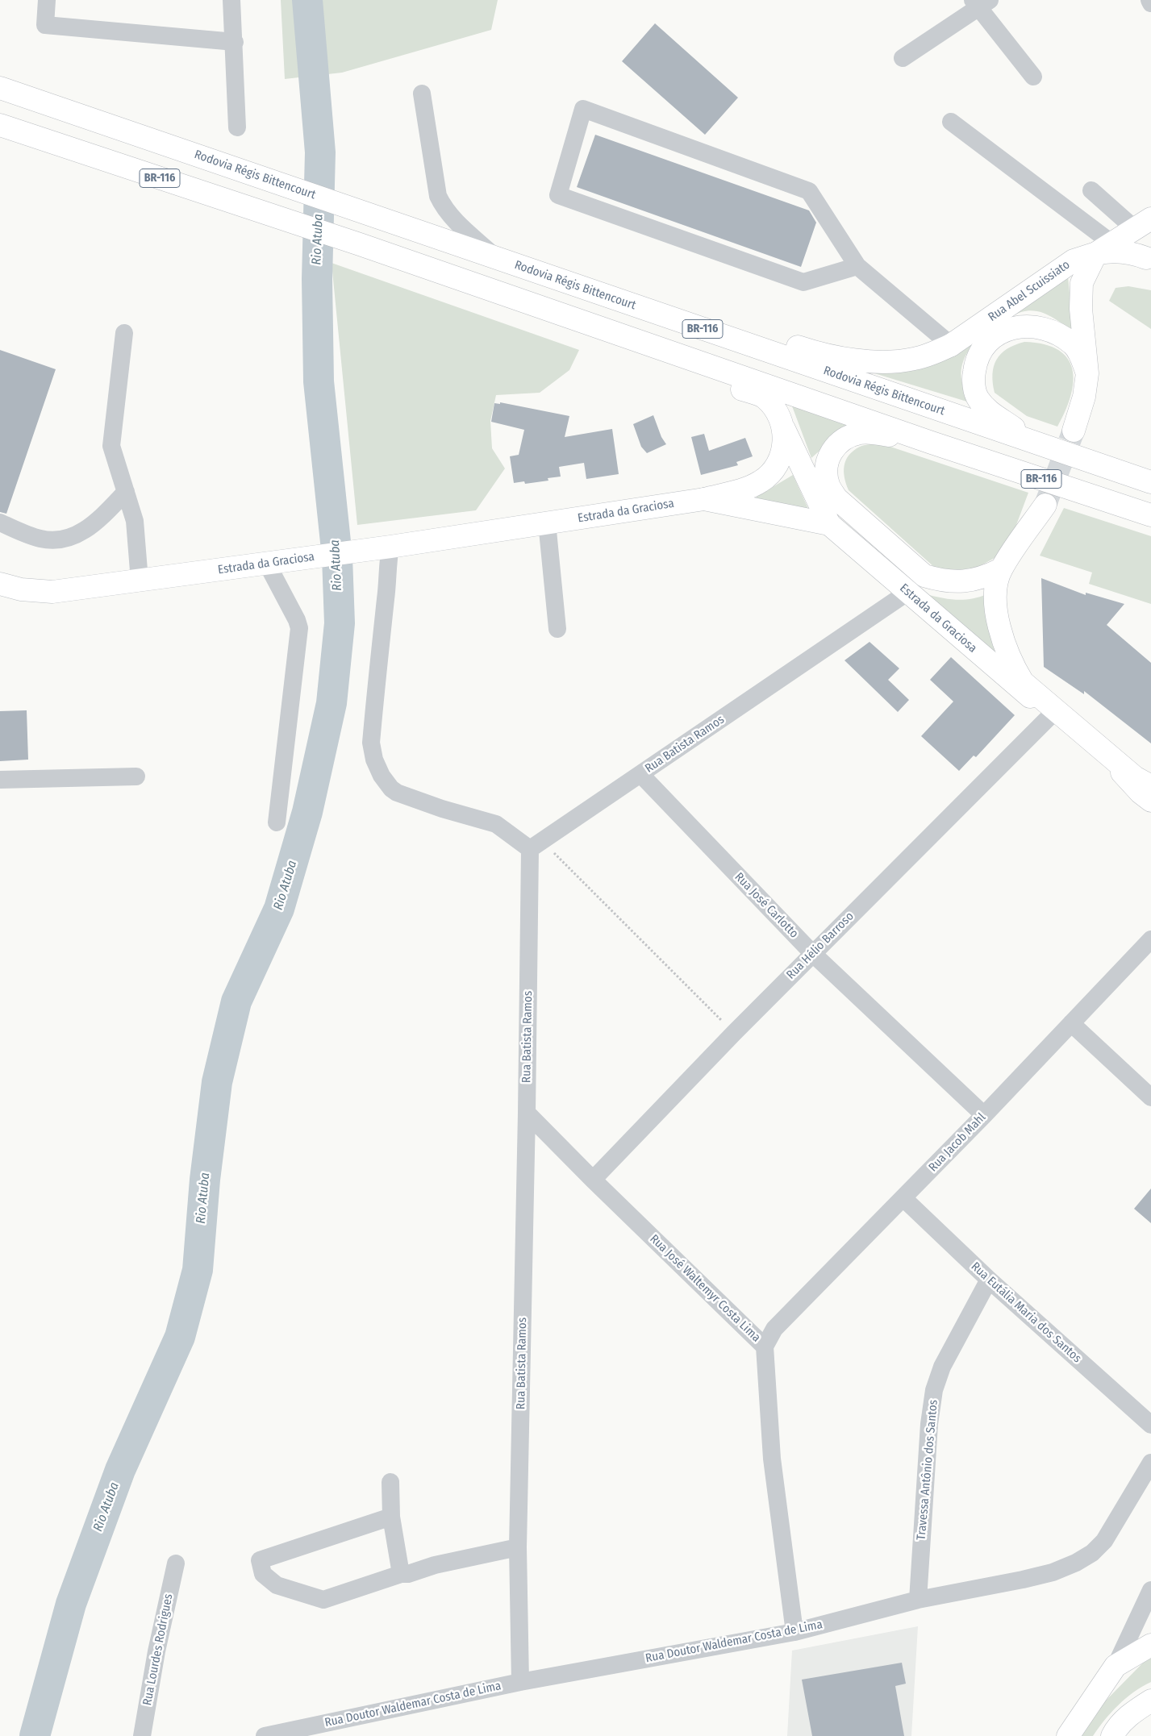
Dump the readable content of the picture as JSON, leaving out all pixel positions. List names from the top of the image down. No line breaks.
{"streets":{"main road":["Rodovia Régis Bittencourt","BR-116","Rua Abel Scuissiato","Estrada da Graciosa"],"street":["Rua Batista Ramos","Rua José Carlotto","Rua Hélio Barroso","Rua Jacob Mahl","Rua José Waltemyr Costa Lima","Rua Eutália Maria dos Santos","Travessa Antônio dos Santos","Rua Doutor Waldemar Costa de Lima","Rua Lourdes Rodrigues"]},"crossings":[["Rodovia Régis Bittencourt","Rua Abel Scuissiato"],["Estrada da Graciosa","Rua Batista Ramos"],["Estrada da Graciosa","Rua Hélio Barroso"],["Rua Batista Ramos","Rua José Carlotto"],["Rua Batista Ramos","Rua José Waltemyr Costa Lima"],["Rua Batista Ramos","Rua Doutor Waldemar Costa de Lima"],["Rua José Carlotto","Rua Hélio Barroso"],["Rua José Carlotto","Rua Jacob Mahl"],["Rua Hélio Barroso","Rua José Waltemyr Costa Lima"],["Rua Jacob Mahl","Rua José Waltemyr Costa Lima"],["Rua Jacob Mahl","Rua Eutália Maria dos Santos"],["Rua José Waltemyr Costa Lima","Rua Doutor Waldemar Costa de Lima"],["Rua Eutália Maria dos Santos","Travessa Antônio dos Santos"],["Travessa Antônio dos Santos","Rua Doutor Waldemar Costa de Lima"]],"water":["Rio Atuba"]}
